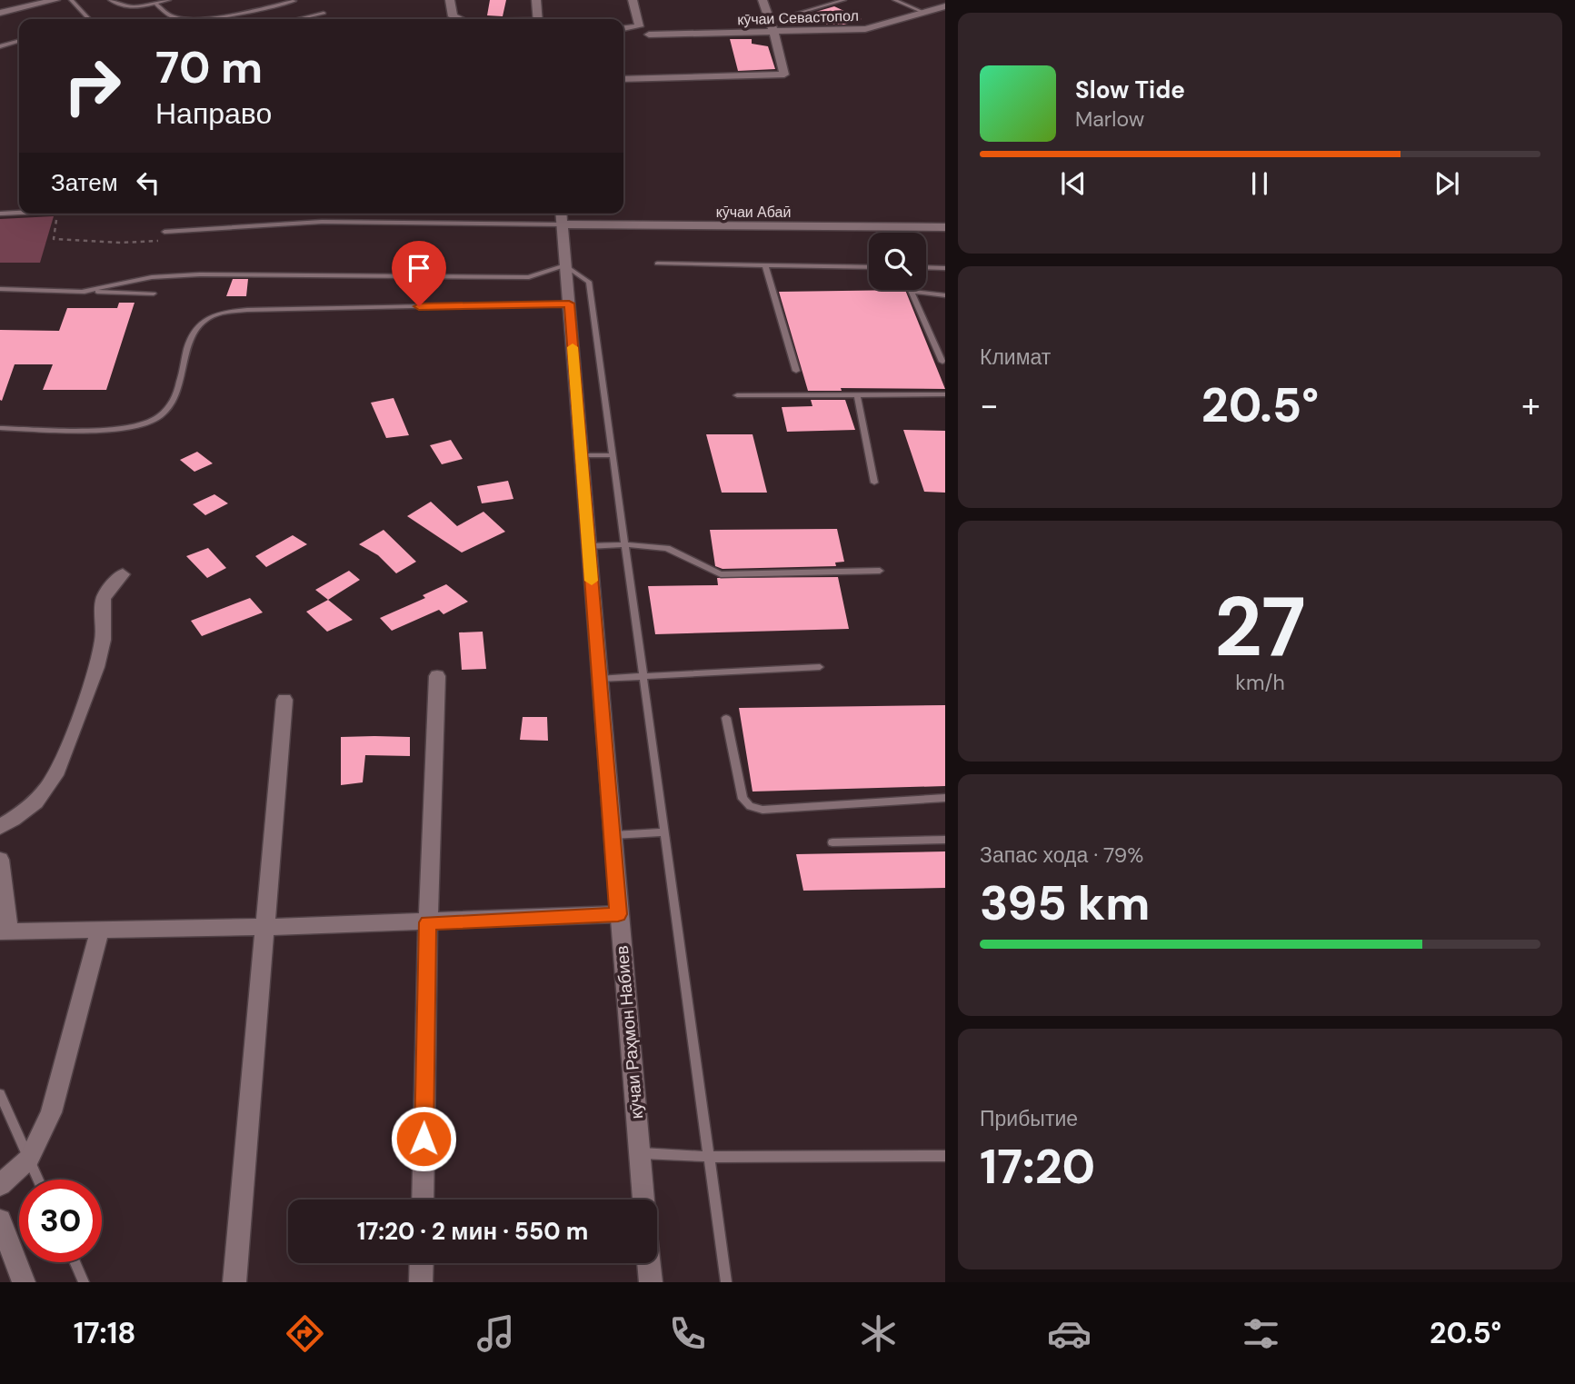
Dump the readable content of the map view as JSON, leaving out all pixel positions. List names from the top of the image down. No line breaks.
{"streets":{"street":["кӯчаи Севастопол","кӯчаи Абаӣ","кӯчаи Раҳмон Набиев"]},"crossings":[["кӯчаи Абаӣ","кӯчаи Раҳмон Набиев"]],"page":{"turn":["70 m","Направо"],"song":["Slow Tide","Marlow"],"then":"Затем","tile":["Климат",["27","km/h"],["Запас хода · 79%","395 km"],["Прибытие","17:20"]],"heat":["−","20.5°","+"],"limit":"30","trip":"17:20 · 2 мин · 550 m","tabs":["17:18","20.5°"]}}
